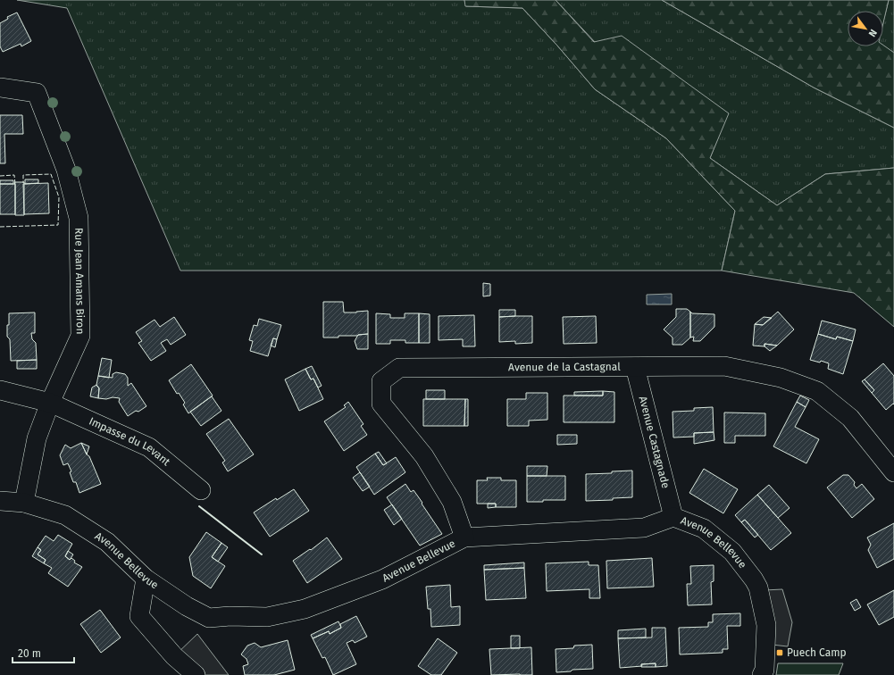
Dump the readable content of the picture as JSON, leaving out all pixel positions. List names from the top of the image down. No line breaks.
{"streets":{"street":["Rue Jean Amans Biron","Avenue de la Castagnal","Impasse du Levant","Avenue Castagnade","Avenue Bellevue"]},"crossings":[["Rue Jean Amans Biron","Impasse du Levant"],["Rue Jean Amans Biron","Avenue Bellevue"],["Avenue de la Castagnal","Avenue Castagnade"],["Avenue de la Castagnal","Avenue Bellevue"],["Avenue Castagnade","Avenue Bellevue"]],"places":{"transit":["Puech Camp"]},"scale_bar":"20 m","north":"bottom right"}
